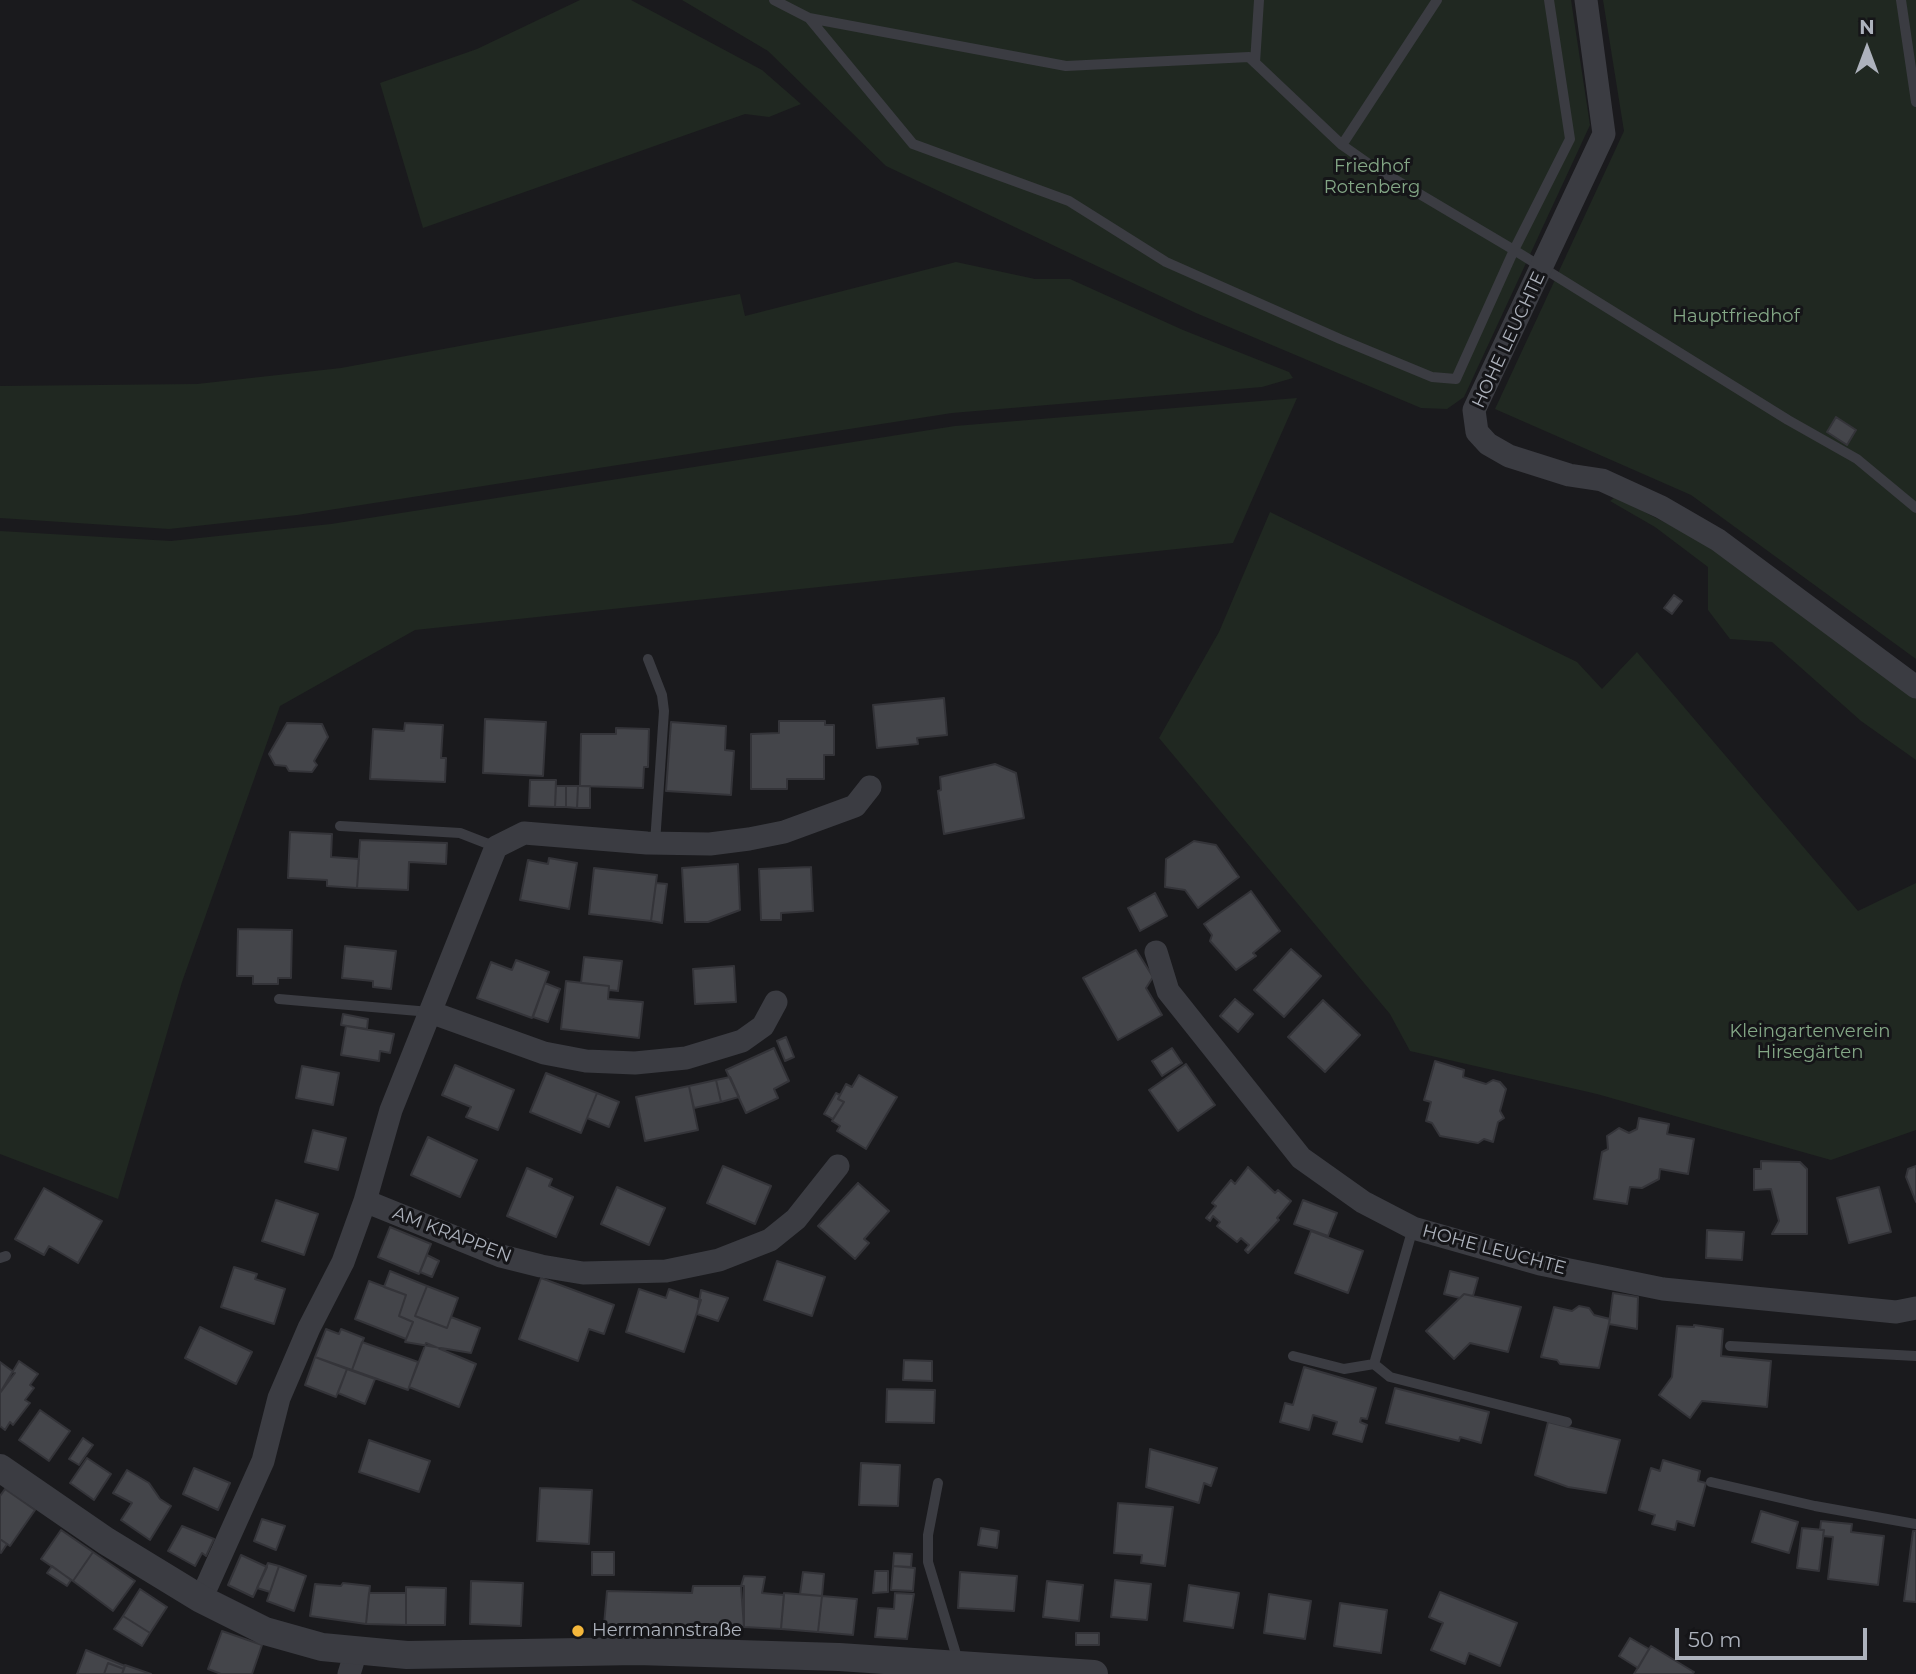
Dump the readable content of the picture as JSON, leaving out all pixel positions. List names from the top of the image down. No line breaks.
{"streets":{"street":["HOHE LEUCHTE","AM KRAPPEN"]},"parks":["Friedhof Rotenberg","Hauptfriedhof","Kleingartenverein Hirsegärten"],"places":["Herrmannstraße"],"scale_bar":"50 m","north":"top"}
